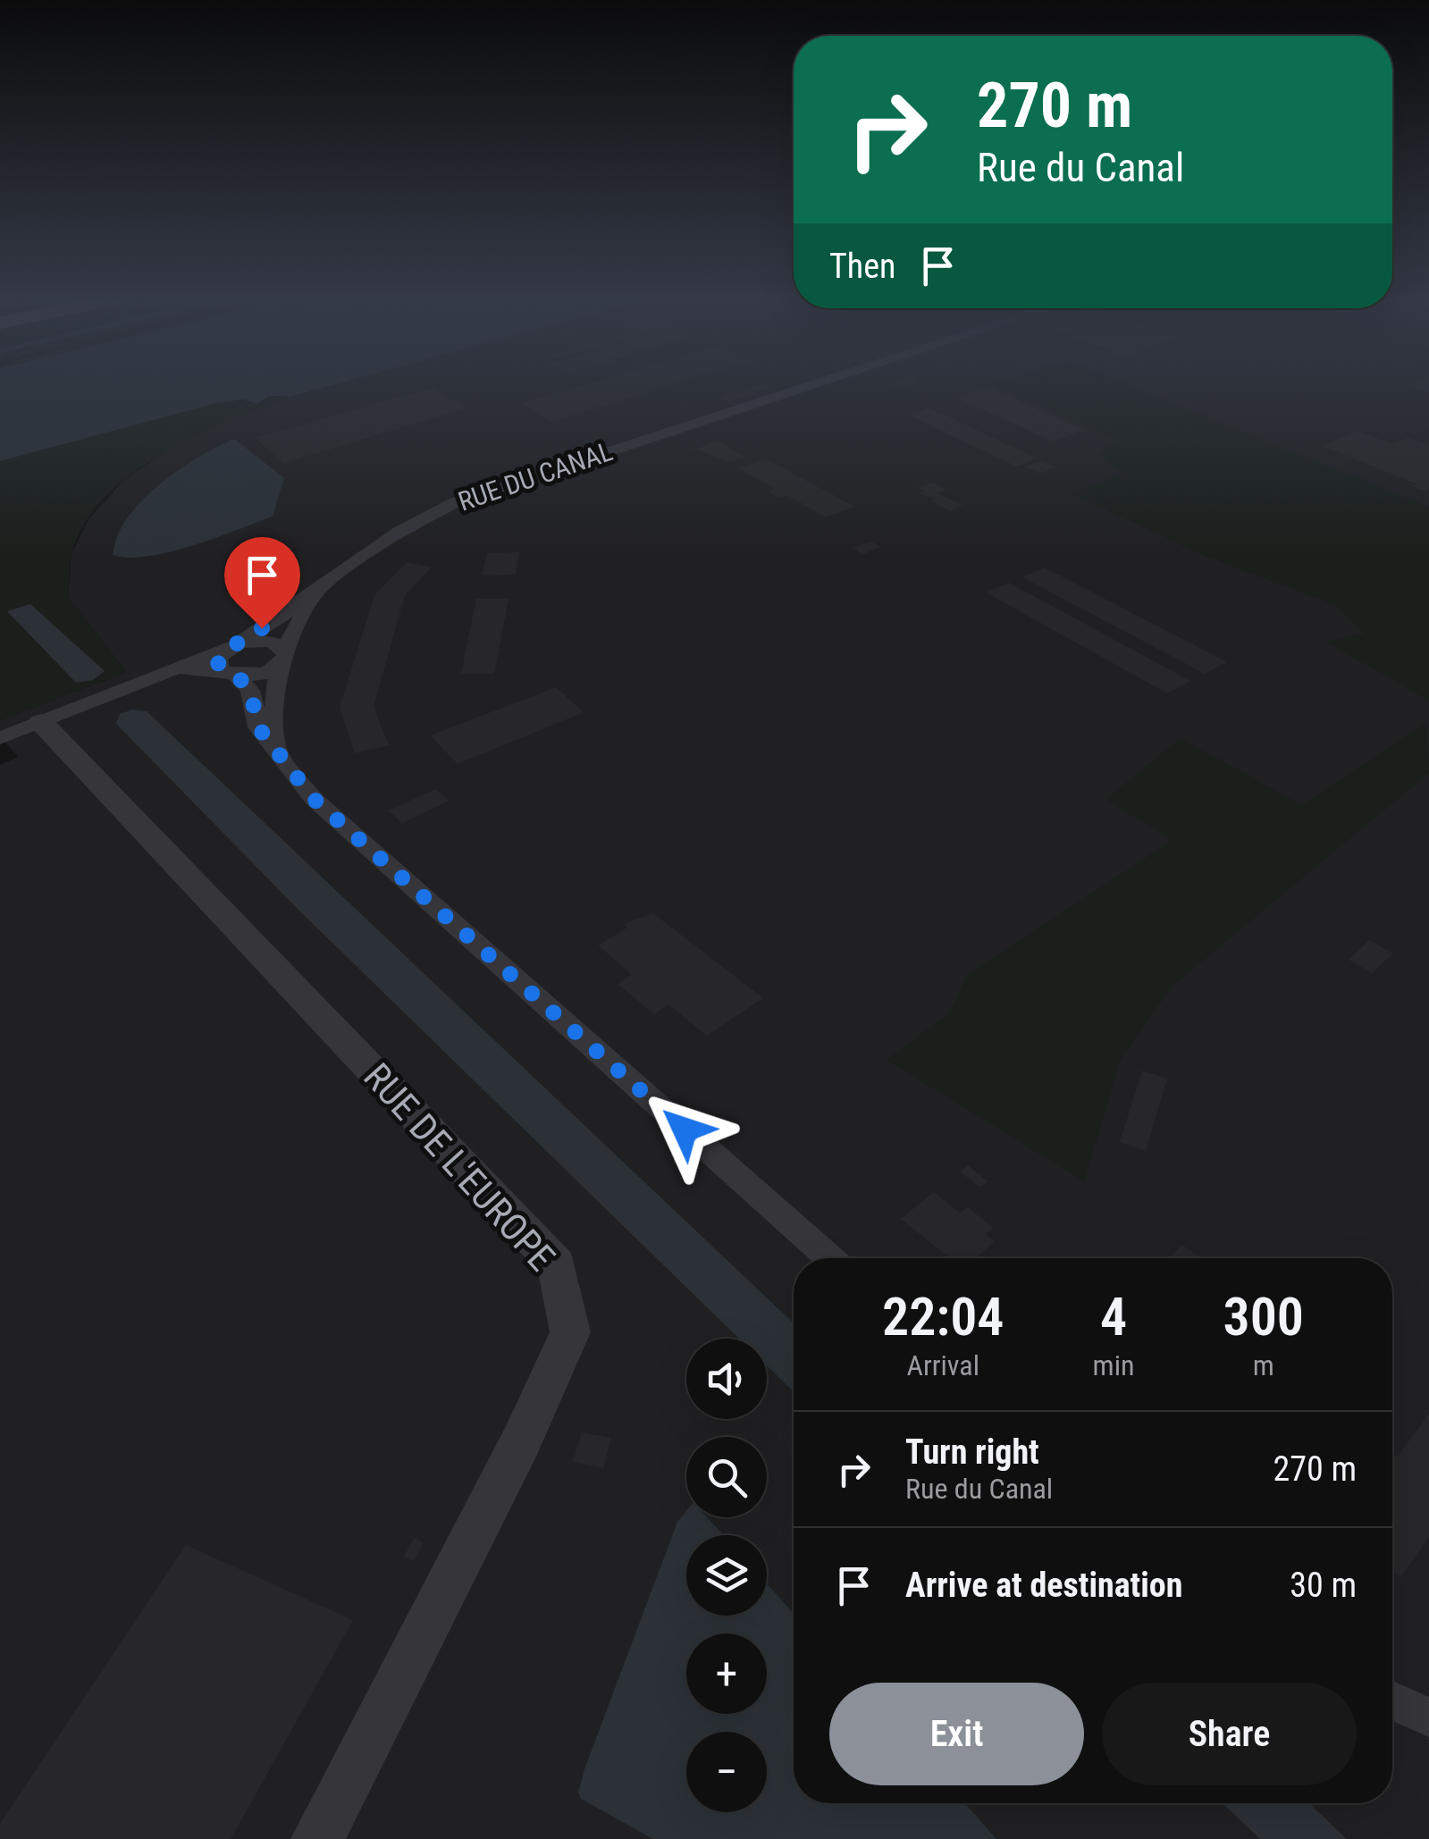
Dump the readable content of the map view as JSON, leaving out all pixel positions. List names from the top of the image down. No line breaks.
{"streets":{"street":["RUE DU CANAL","RUE DE L'EUROPE"]},"page":{"turn":["270 m","Rue du Canal"],"then":"Then","eta":["22:04","Arrival","4","min","300","m"],"map_buttons":["+","−"],"list":[{"name":"Turn right","note":"Rue du Canal","value":"270 m"},{"name":"Arrive at destination","value":"30 m"}],"buttons":["Exit","Share"]}}
